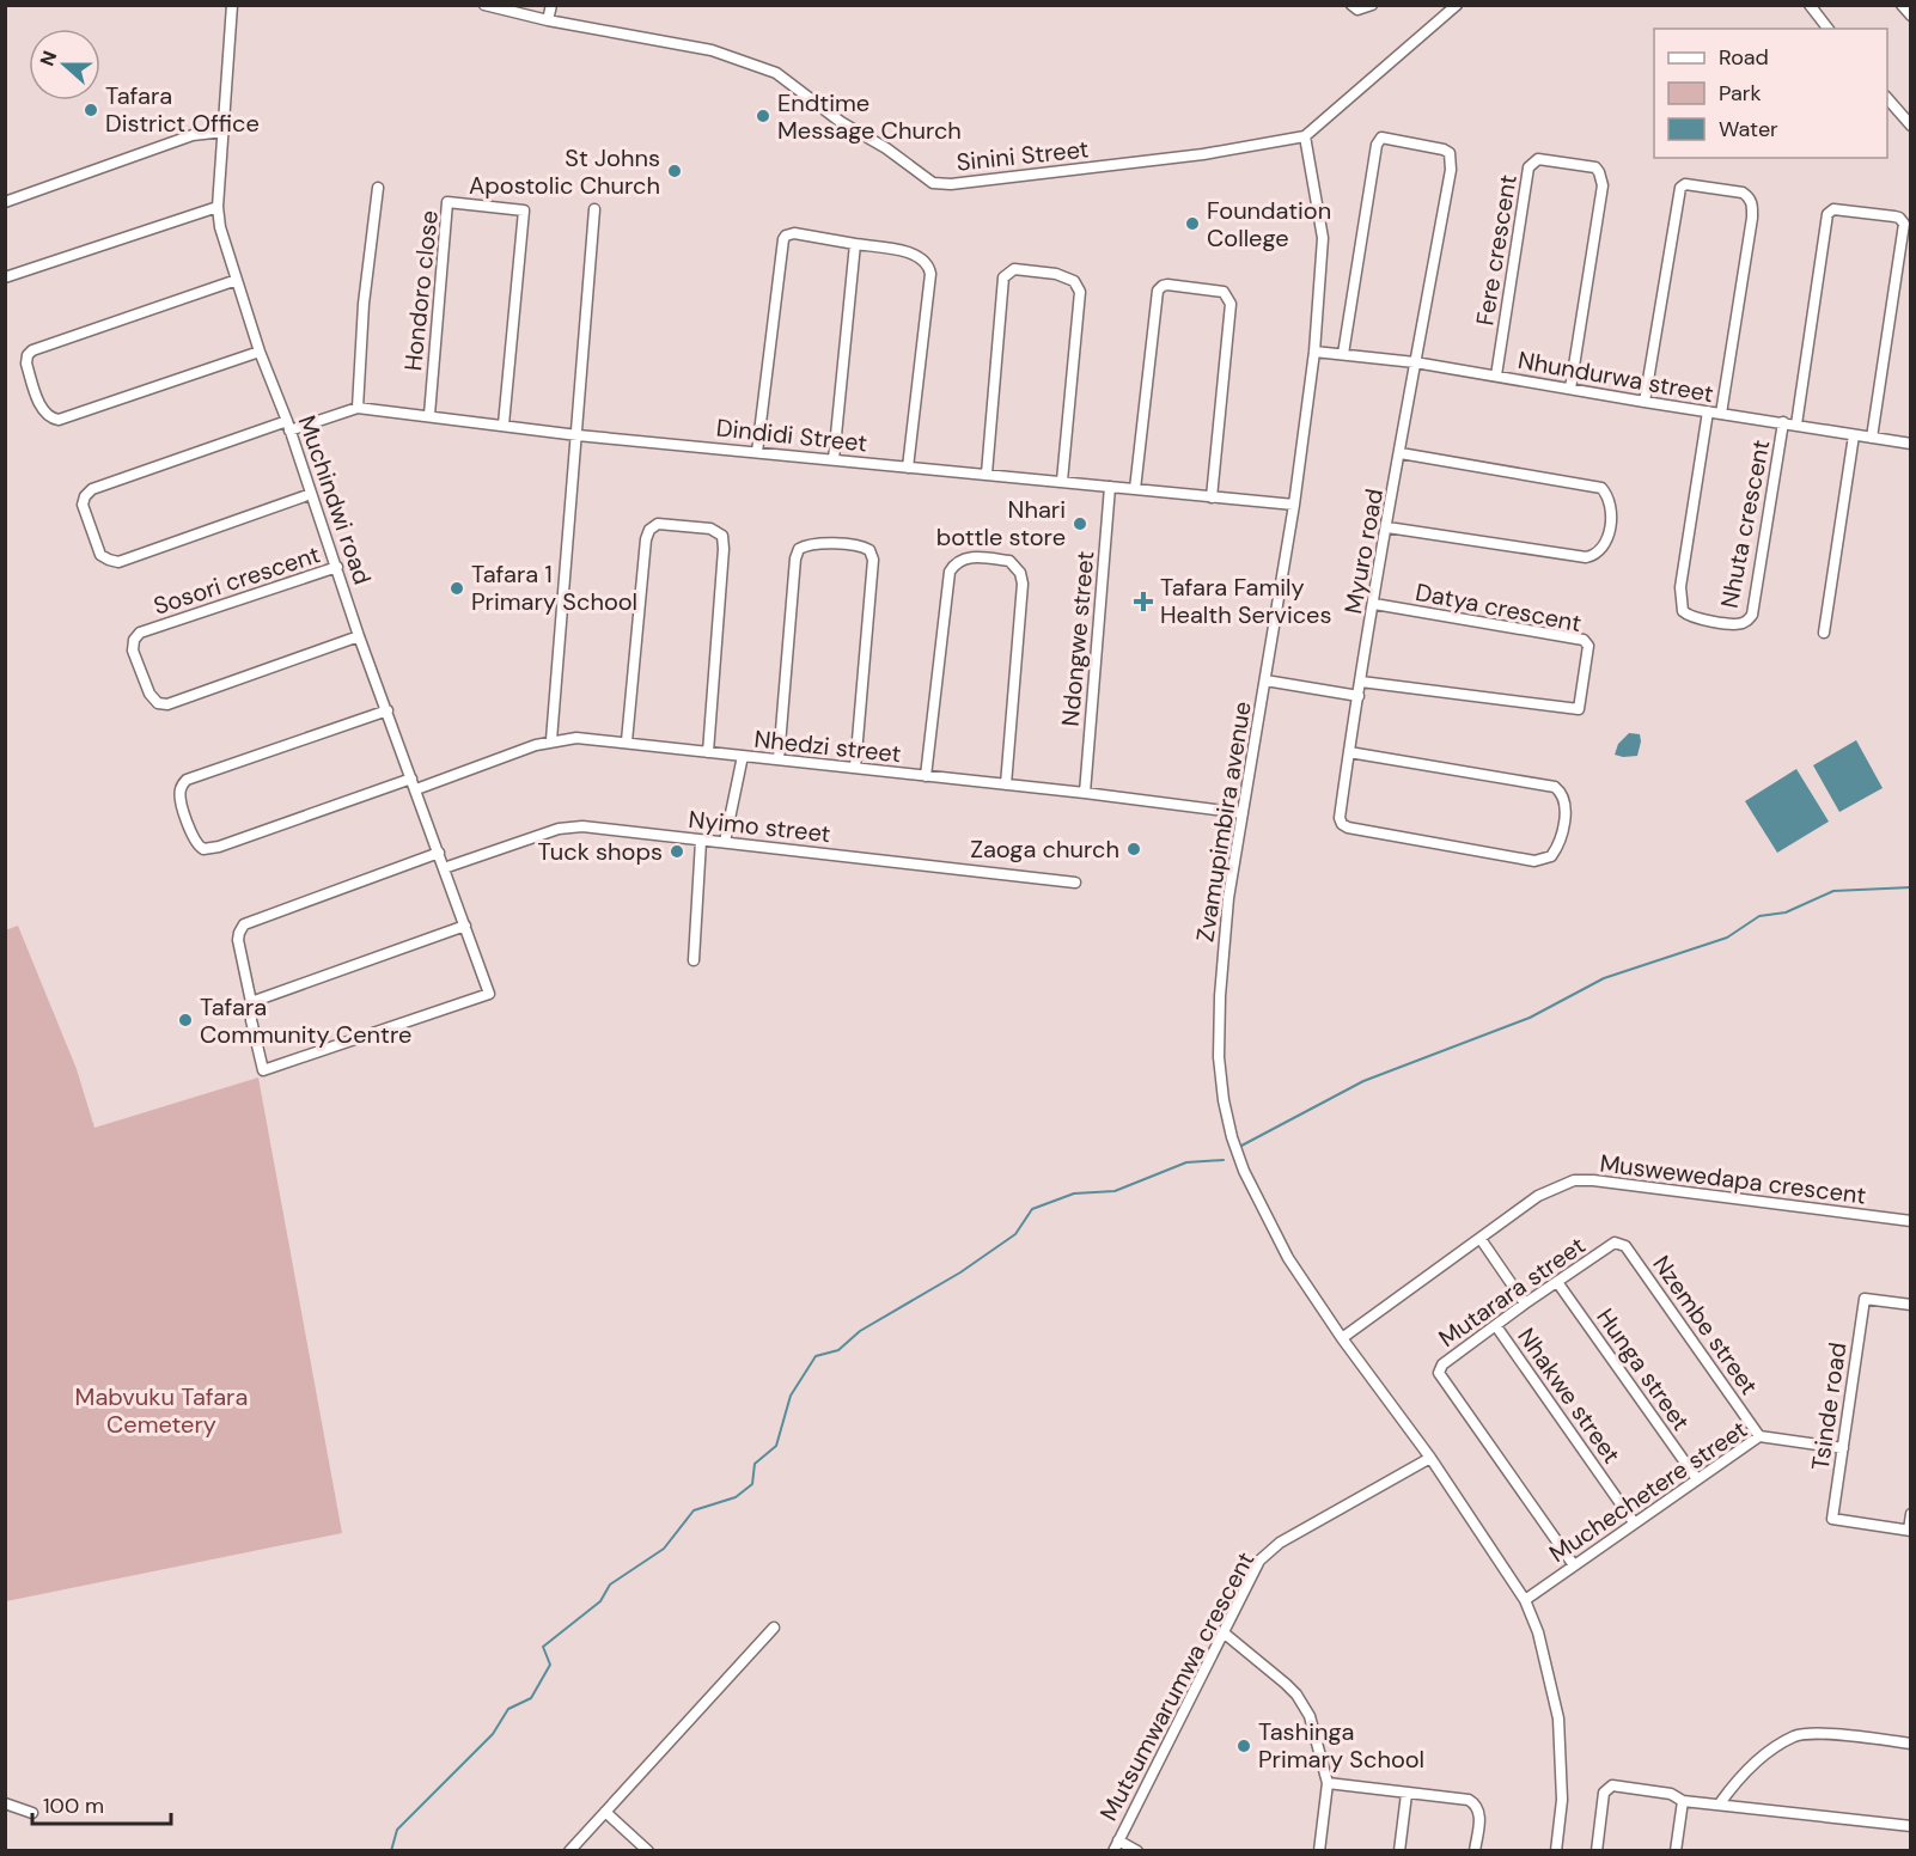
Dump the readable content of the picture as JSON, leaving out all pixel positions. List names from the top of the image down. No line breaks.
{"streets":{"street":["Sinini Street","Fere crescent","Hondoro close","Nhundurwa street","Dindidi Street","Muchindwi road","Nhuta crescent","Myuro road","Sosori crescent","Datya crescent","Ndongwe street","Nhedzi street","Zvamupimbira avenue","Nyimo street","Muswewedapa crescent","Mutarara street","Nzembe street","Hunga street","Nhakwe street","Tsinde road","Muchechetere street","Mutsumwarumwa crescent"]},"crossings":[["Sinini Street","Zvamupimbira avenue"],["Fere crescent","Nhundurwa street"],["Hondoro close","Dindidi Street"],["Nhundurwa street","Nhuta crescent"],["Nhundurwa street","Myuro road"],["Nhundurwa street","Zvamupimbira avenue"],["Dindidi Street","Muchindwi road"],["Dindidi Street","Ndongwe street"],["Dindidi Street","Zvamupimbira avenue"],["Muchindwi road","Sosori crescent"],["Muchindwi road","Nhedzi street"],["Muchindwi road","Nyimo street"],["Myuro road","Datya crescent"],["Ndongwe street","Nhedzi street"],["Nhedzi street","Zvamupimbira avenue"],["Zvamupimbira avenue","Muswewedapa crescent"],["Zvamupimbira avenue","Muchechetere street"],["Zvamupimbira avenue","Mutsumwarumwa crescent"],["Mutarara street","Nzembe street"],["Mutarara street","Hunga street"],["Mutarara street","Nhakwe street"],["Mutarara street","Muchechetere street"],["Nzembe street","Muchechetere street"],["Hunga street","Muchechetere street"],["Nhakwe street","Muchechetere street"],["Tsinde road","Muchechetere street"]],"parks":["Mabvuku Tafara Cemetery"],"places":{"other":["Tafara District Office","Endtime Message Church","St Johns Apostolic Church","Foundation College","Nhari bottle store","Tafara 1 Primary School","Zaoga church","Tuck shops","Tafara Community Centre","Tashinga Primary School"],"health":["Tafara Family Health Services"]},"legend":["Road","Park","Water"],"scale_bar":"100 m","north":"left"}
